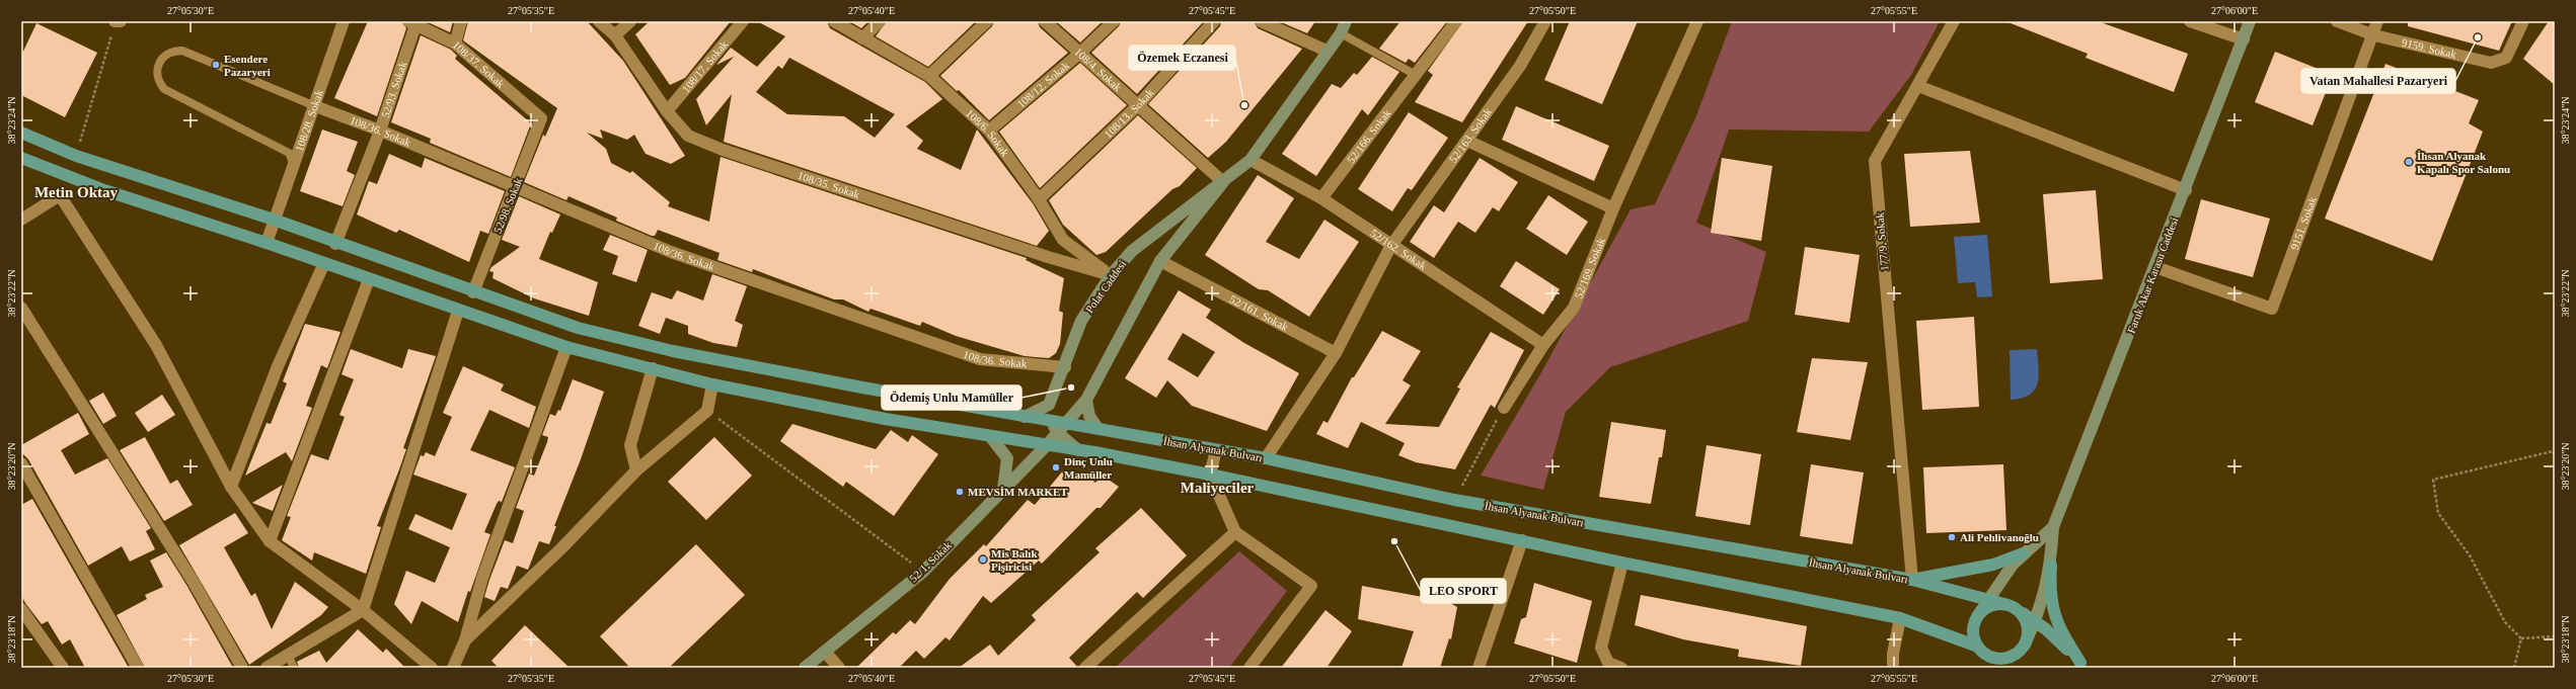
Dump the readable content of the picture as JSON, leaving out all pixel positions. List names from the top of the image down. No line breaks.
{"streets":{"main road":["Faruk Akar Karasu Caddesi","Polat Caddesi","İhsan Alyanak Bulvarı","52/1. Sokak"],"street":["9159. Sokak","108/37. Sokak","108/17. Sokak","108/4. Sokak","108/12. Sokak","52/93. Sokak","108/13. Sokak","108/28. Sokak","108/36. Sokak","108/6. Sokak","52/163. Sokak","52/166. Sokak","108/35. Sokak","52/98. Sokak","9151. Sokak","177/9. Sokak","52/162. Sokak","52/169. Sokak","52/161. Sokak"]},"crossings":[["9159. Sokak","9151. Sokak"],["108/37. Sokak","52/93. Sokak"],["108/37. Sokak","52/98. Sokak"],["108/17. Sokak","108/35. Sokak"],["108/4. Sokak","108/12. Sokak"],["108/4. Sokak","108/13. Sokak"],["108/4. Sokak","Polat Caddesi"],["108/12. Sokak","108/6. Sokak"],["52/93. Sokak","108/36. Sokak"],["52/93. Sokak","İhsan Alyanak Bulvarı"],["108/13. Sokak","108/6. Sokak"],["108/28. Sokak","108/36. Sokak"],["108/28. Sokak","İhsan Alyanak Bulvarı"],["108/36. Sokak","52/98. Sokak"],["108/36. Sokak","Polat Caddesi"],["108/6. Sokak","108/35. Sokak"],["108/6. Sokak","Polat Caddesi"],["52/163. Sokak","52/162. Sokak"],["52/166. Sokak","52/162. Sokak"],["108/35. Sokak","Polat Caddesi"],["52/98. Sokak","İhsan Alyanak Bulvarı"],["9151. Sokak","Faruk Akar Karasu Caddesi"],["177/9. Sokak","İhsan Alyanak Bulvarı"],["52/162. Sokak","52/169. Sokak"],["52/162. Sokak","Polat Caddesi"],["Faruk Akar Karasu Caddesi","İhsan Alyanak Bulvarı"],["Polat Caddesi","52/161. Sokak"],["Polat Caddesi","İhsan Alyanak Bulvarı"],["Polat Caddesi","52/1. Sokak"]],"districts":["Metin Oktay","Maliyeciler"],"places":["Vatan Mahallesi Pazaryeri","Esendere Pazaryeri","Özemek Eczanesi","İhsan Alyanak Kapalı Spor Salonu","Ödemiş Unlu Mamüller","Dinç Unlu Mamüller","MEVSİM MARKET","Ali Pehlivanoğlu","LEO SPORT","Mis Balık Pişiricisi"],"coordinates":["27°05'30\"E","27°05'35\"E","27°05'40\"E","27°05'45\"E","27°05'50\"E","27°05'55\"E","27°06'00\"E","38°23'24\"N","38°23'22\"N","38°23'20\"N","38°23'18\"N"]}
